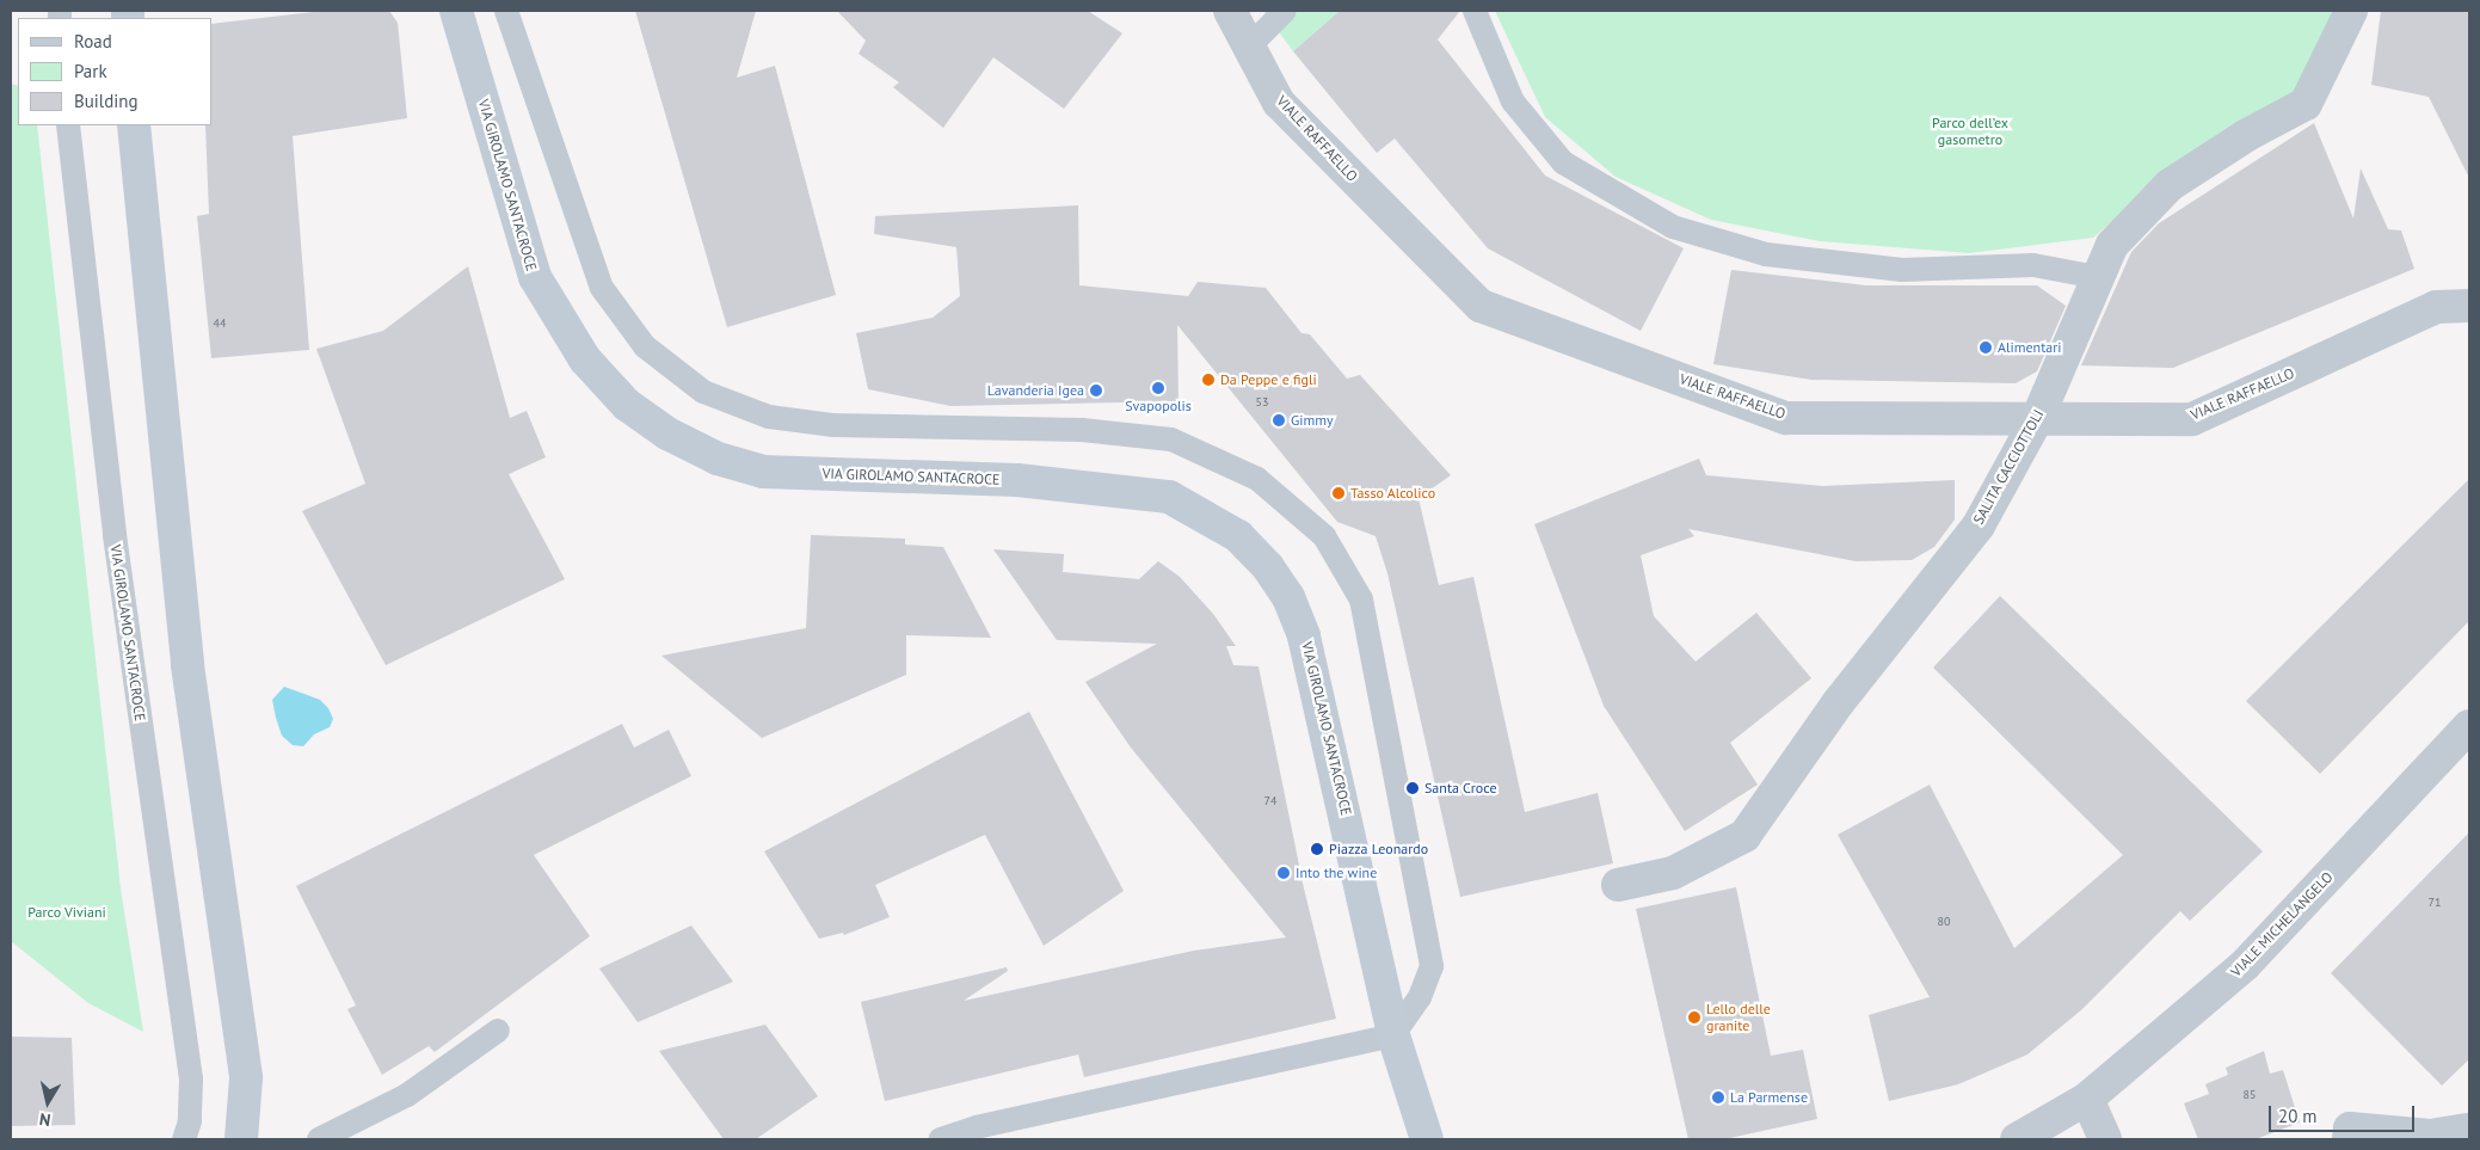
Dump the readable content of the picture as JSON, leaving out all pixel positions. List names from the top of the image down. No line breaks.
{"streets":{"street":["VIALE RAFFAELLO","VIA GIROLAMO SANTACROCE","SALITA CACCIOTTOLI","VIALE MICHELANGELO"]},"crossings":[["VIALE RAFFAELLO","SALITA CACCIOTTOLI"]],"parks":["Parco dell’ex gasometro","Parco Viviani"],"places":["Alimentari","Da Peppe e figli","Svapopolis","Lavanderia Igea","Gimmy","Tasso Alcolico","Santa Croce","Piazza Leonardo","Into the wine","Lello delle granite","La Parmense"],"house_numbers":["44","53","74","71","80","85"],"legend":["Road","Park","Building"],"scale_bar":"20 m","north":"bottom"}
